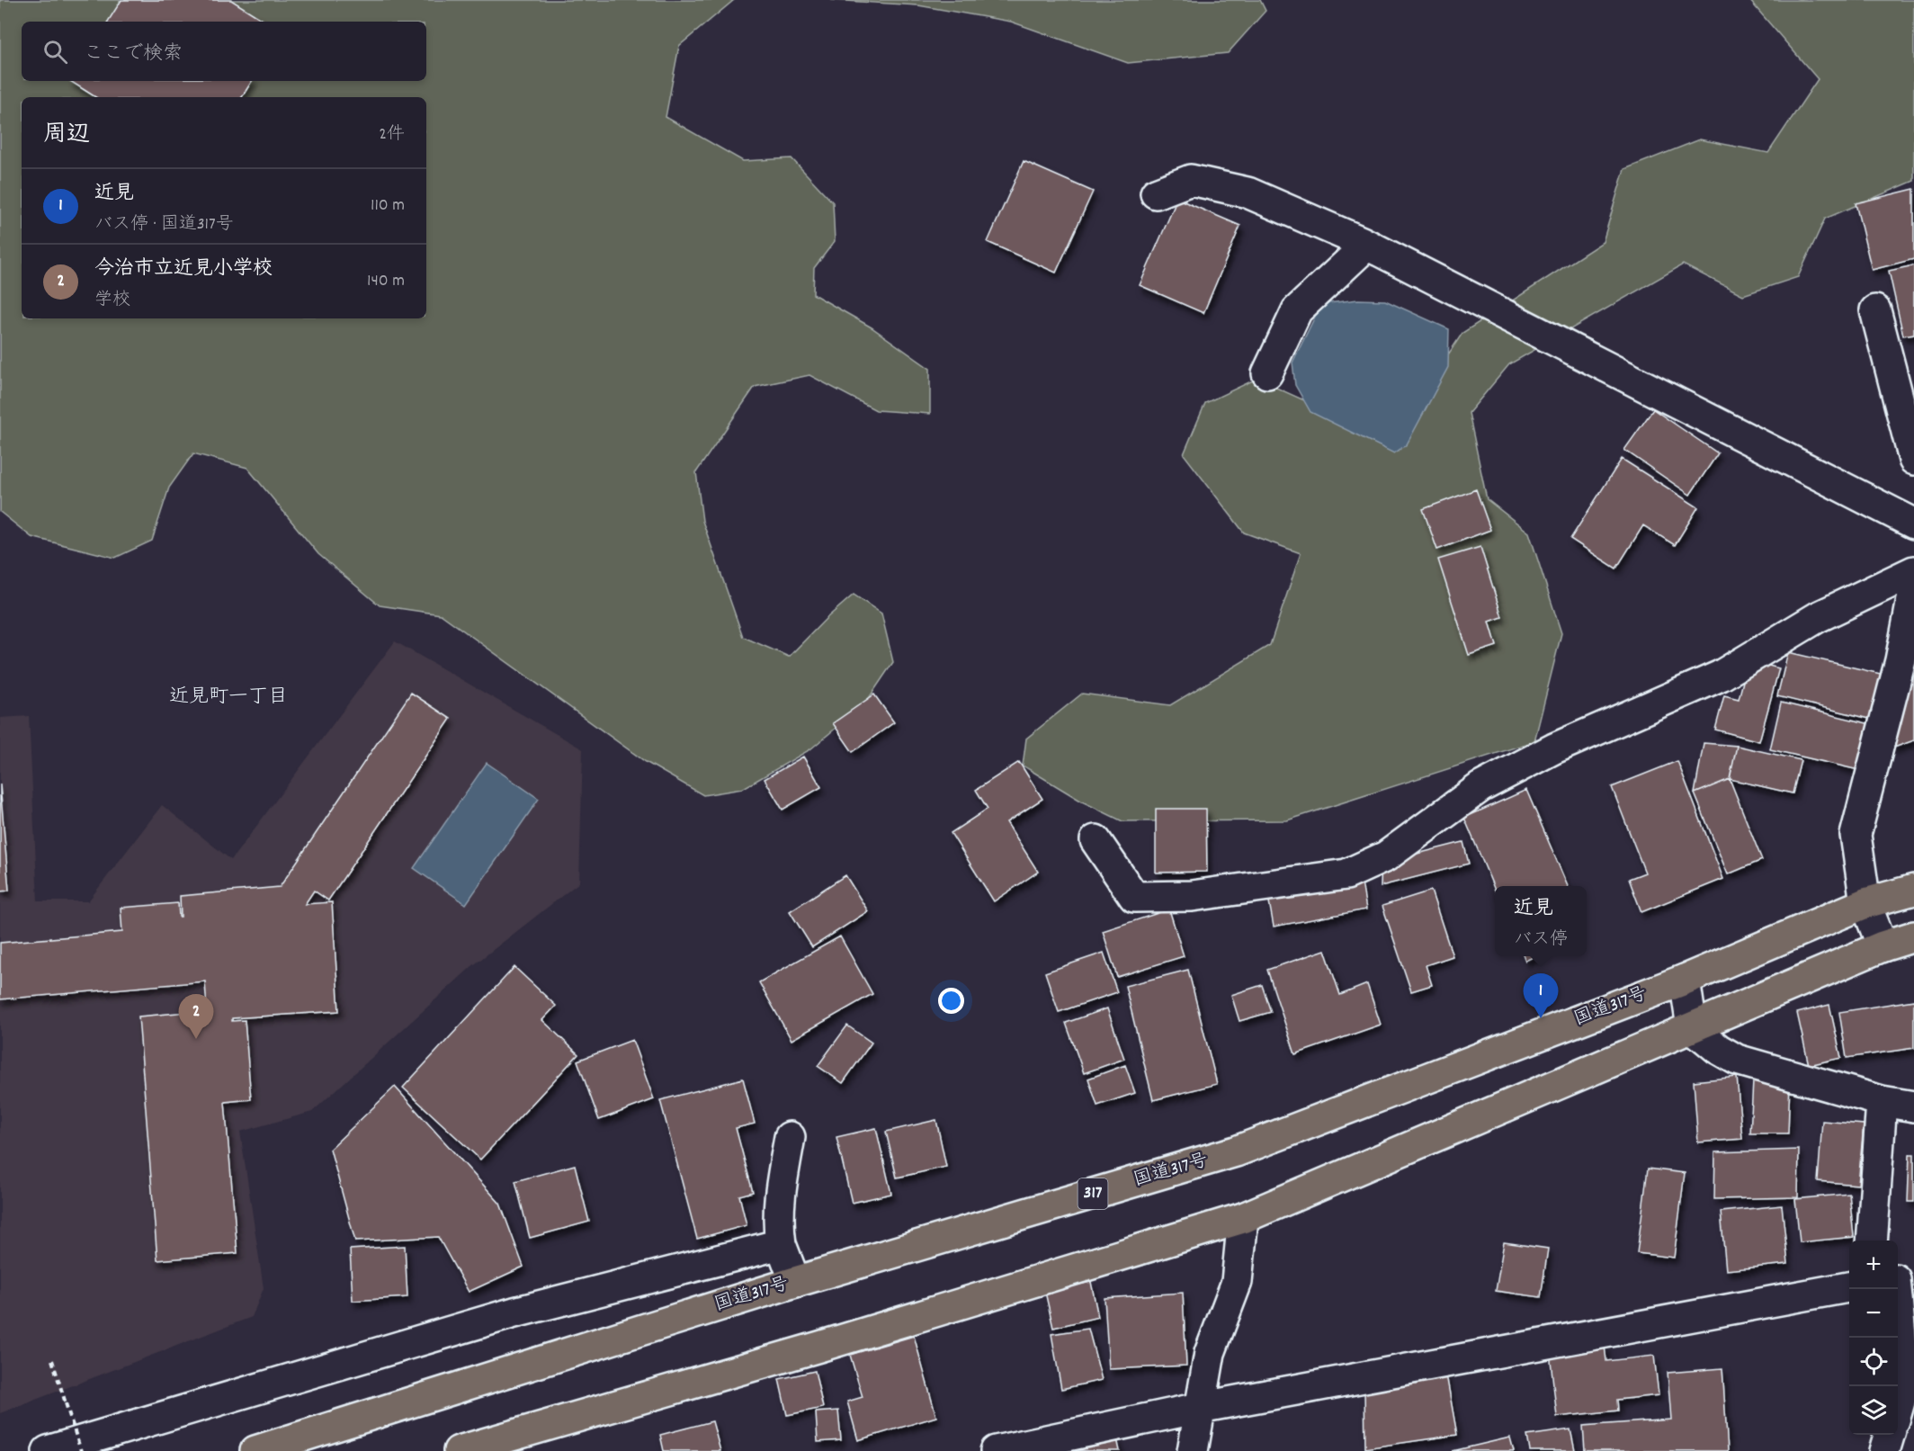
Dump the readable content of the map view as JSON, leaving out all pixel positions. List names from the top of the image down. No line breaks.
{"streets":{"highway":["国道317号","317"]},"districts":["近見町一丁目"],"page":{"search":"ここで検索","heading":["周辺","2件"],"list":[{"mark":"1","name":"近見","note":"バス停 · 国道317号","value":"110 m"},{"mark":"2","name":"今治市立近見小学校","note":"学校","value":"140 m"}],"popup":["近見","バス停"],"pins":["1","2"],"map_buttons":["+","−"]}}
